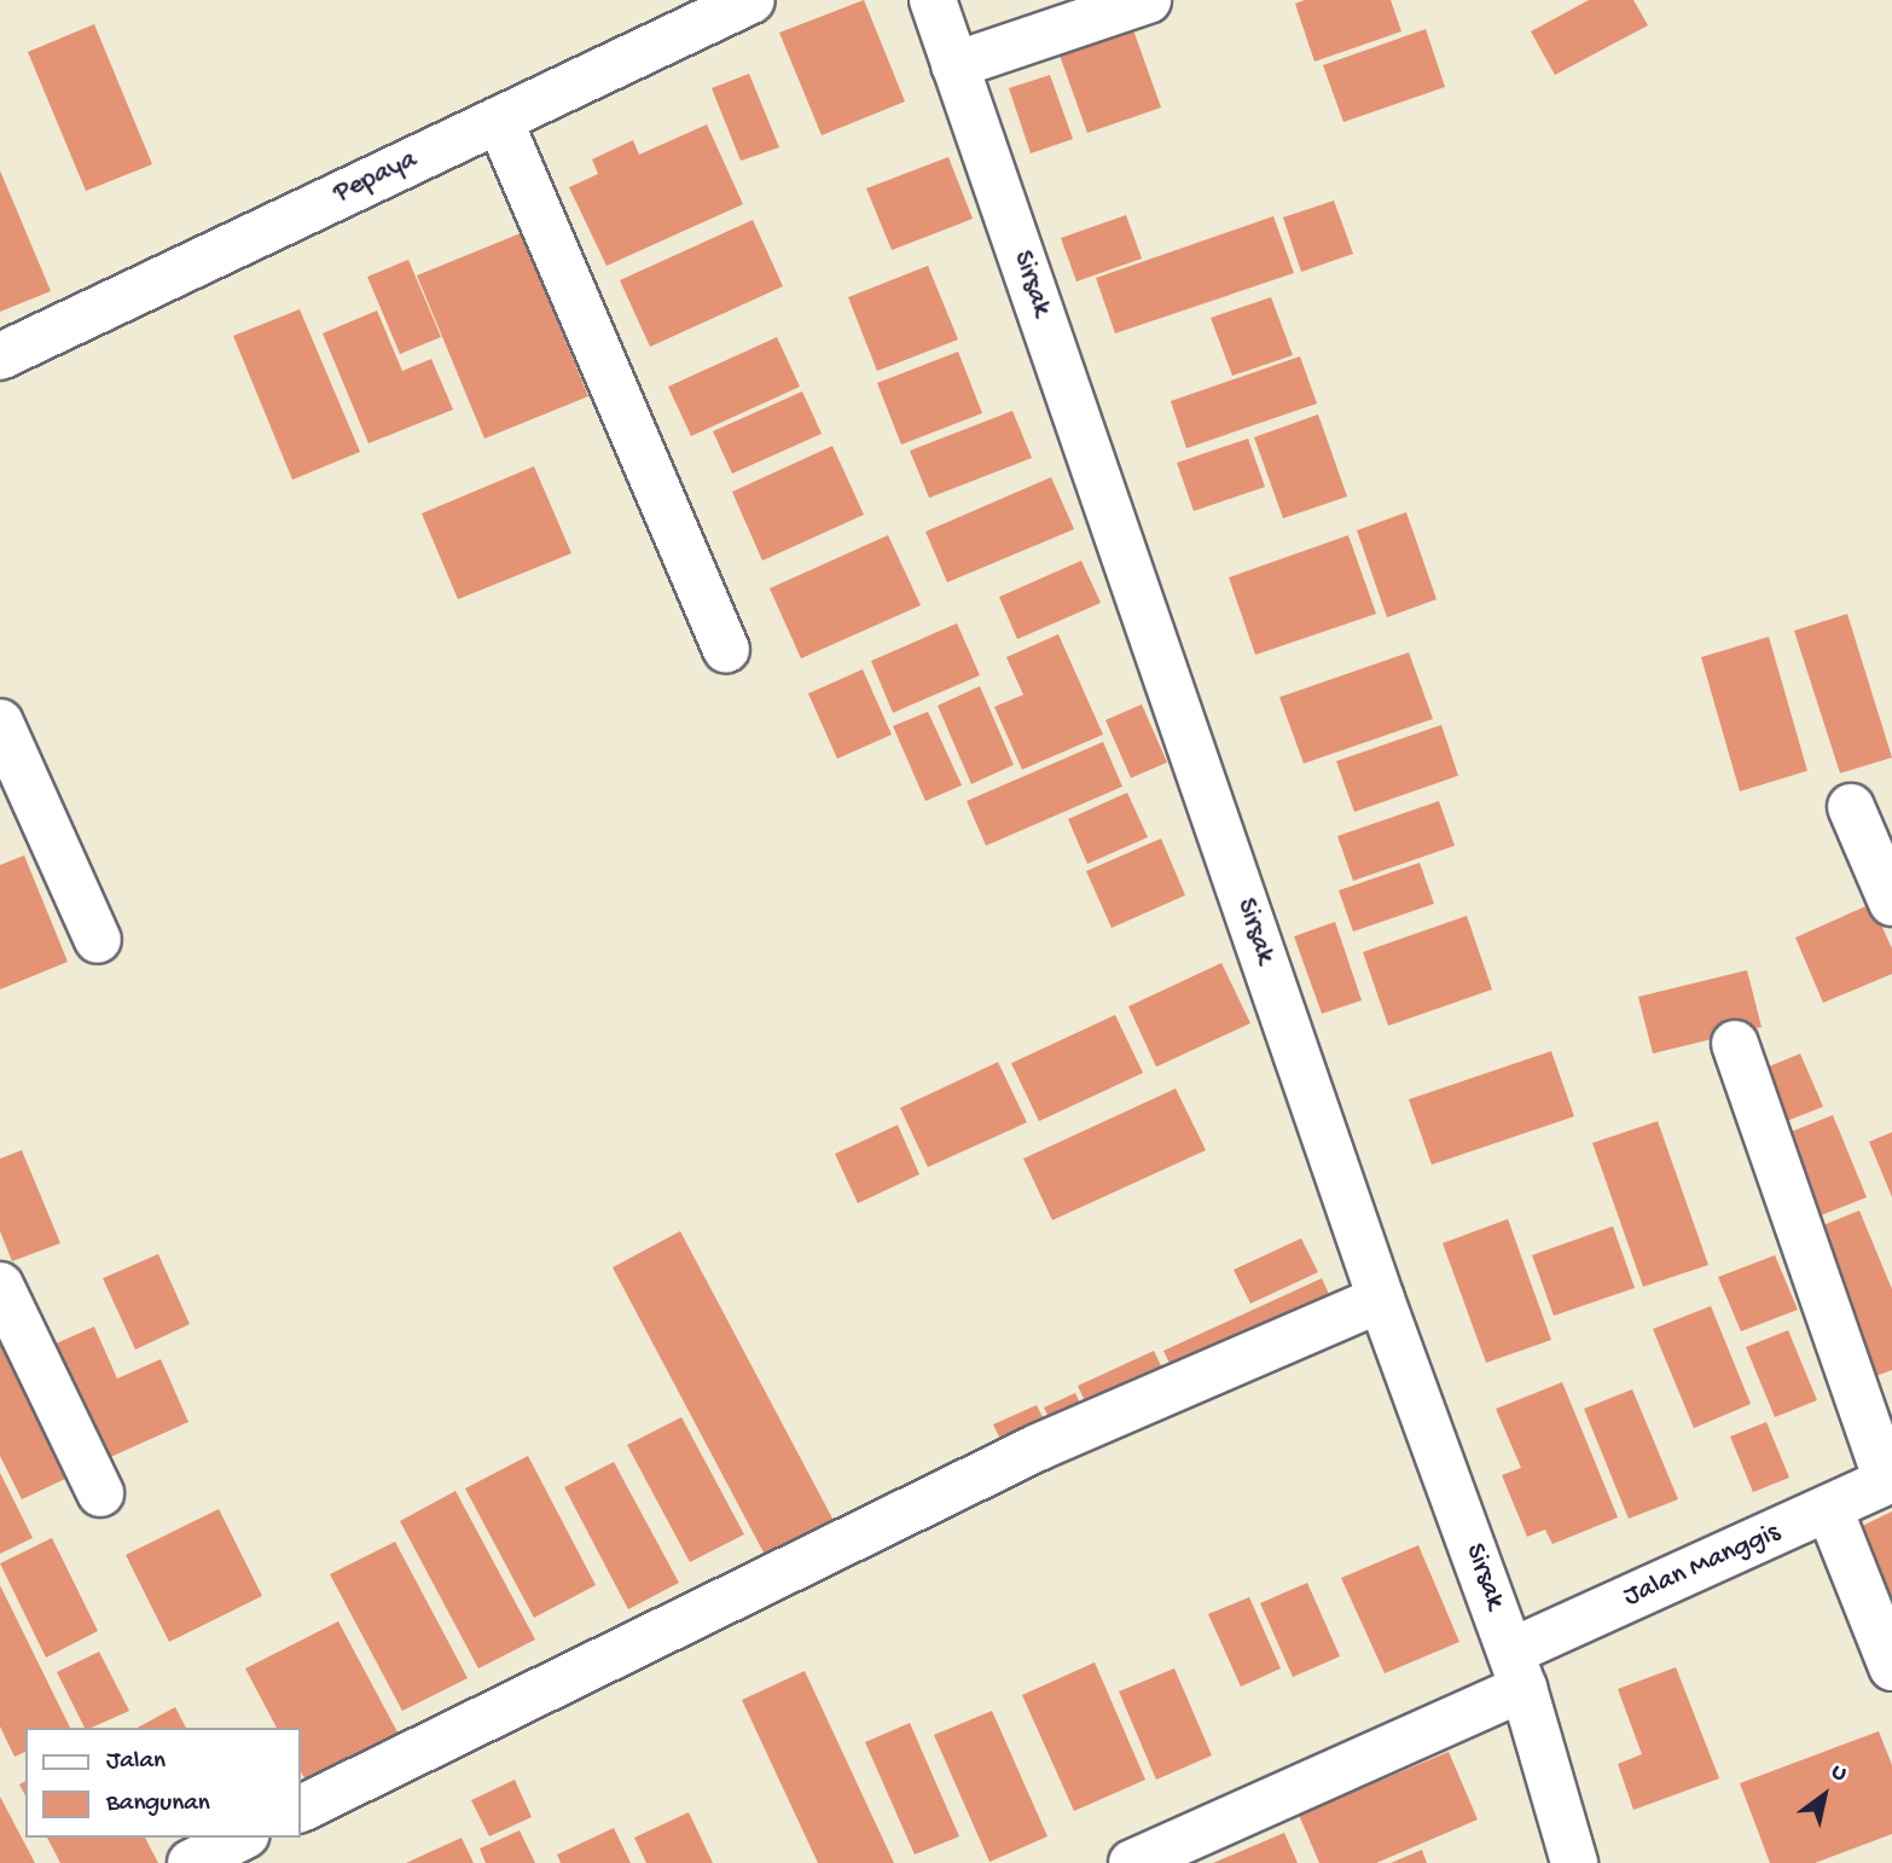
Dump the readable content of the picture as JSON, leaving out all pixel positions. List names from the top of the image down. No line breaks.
{"streets":{"street":["Pepaya","Sirsak","Jalan Manggis"]},"crossings":[["Sirsak","Jalan Manggis"]],"legend":["Jalan","Bangunan"],"north":"top right"}
